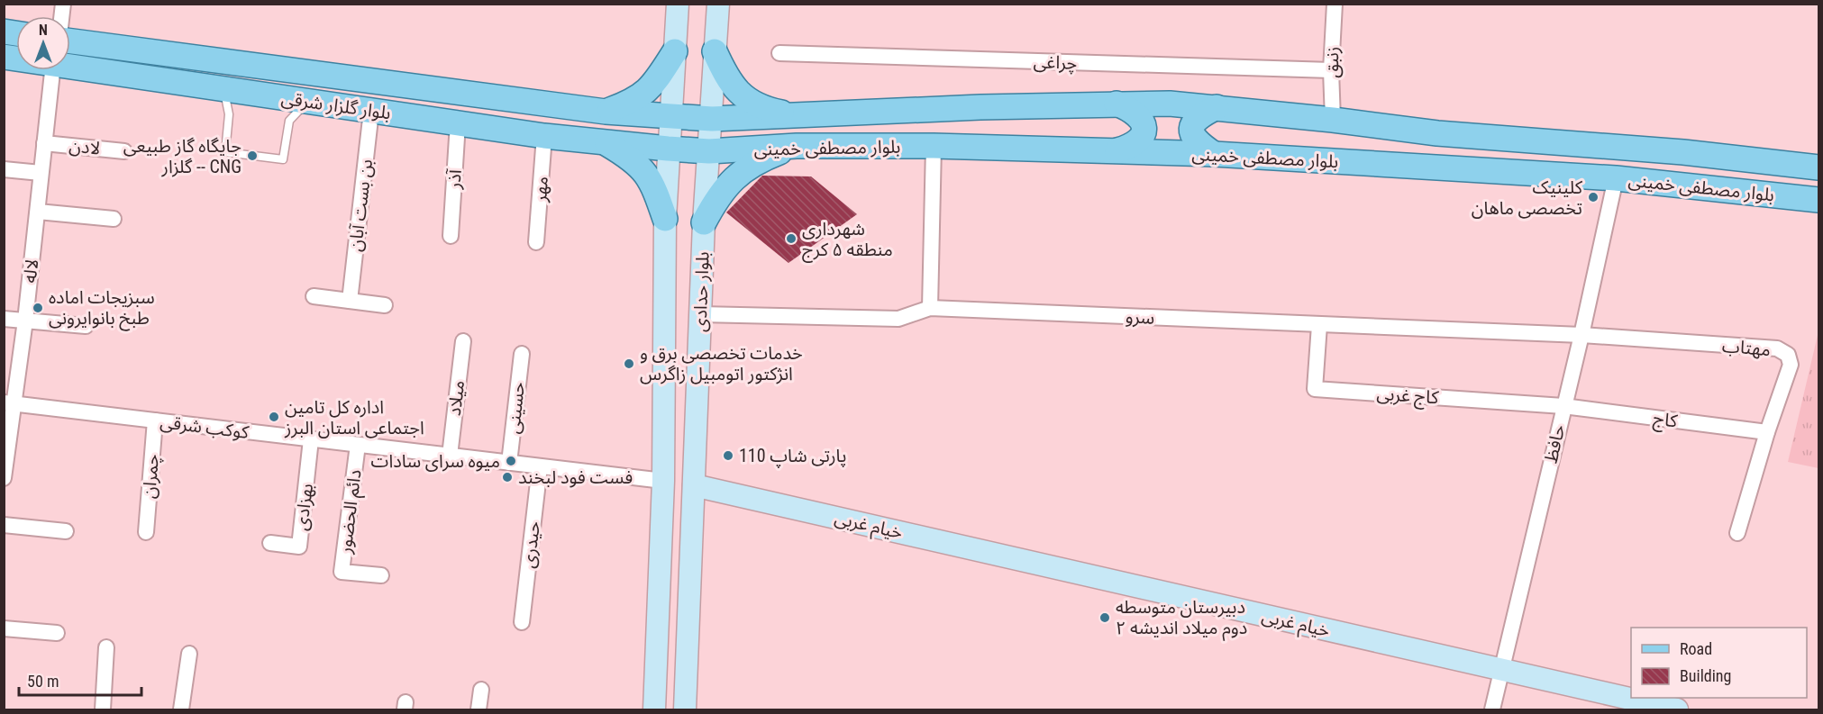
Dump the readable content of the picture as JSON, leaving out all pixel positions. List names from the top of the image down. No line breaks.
{"streets":{"main road":["بلوار گلزار شرقی","بلوار مصطفی خمینی","بلوار حدادی","خیام غربی"],"street":["چراغی","زنبق","لادن","آذر","مهر","بن بست آبان","لاله","سرو","مهتاب","کاج غربی","میلاد","حسینی","کاج","کوکب شرقی","حافظ","چمران","بهزادی","دائم الحضور","حیدری"]},"crossings":[["چراغی","زنبق"],["زنبق","بلوار مصطفی خمینی"],["بلوار گلزار شرقی","بلوار مصطفی خمینی"],["بلوار گلزار شرقی","آذر"],["بلوار گلزار شرقی","مهر"],["بلوار گلزار شرقی","بن بست آبان"],["بلوار گلزار شرقی","بلوار حدادی"],["لادن","لاله"],["بلوار مصطفی خمینی","بلوار حدادی"],["بلوار مصطفی خمینی","حافظ"],["لاله","کوکب شرقی"],["بلوار حدادی","سرو"],["بلوار حدادی","کوکب شرقی"],["بلوار حدادی","خیام غربی"],["سرو","مهتاب"],["سرو","کاج غربی"],["سرو","حافظ"],["مهتاب","کاج"],["مهتاب","حافظ"],["کاج غربی","کاج"],["کاج غربی","حافظ"],["میلاد","کوکب شرقی"],["حسینی","کوکب شرقی"],["کاج","حافظ"],["کوکب شرقی","چمران"],["کوکب شرقی","بهزادی"],["کوکب شرقی","دائم الحضور"],["کوکب شرقی","حیدری"],["حافظ","خیام غربی"]],"places":["جایگاه گاز طبیعی گلزار -- CNG","کلینیک تخصصی ماهان","شهرداری منطقه ۵ کرج","سبزیجات اماده طبخ بانوایرونی","خدمات تخصصی برق و انژکتور اتومبیل زاگرس","اداره کل تامین اجتماعی استان البرز","پارتی شاپ 110","میوه سرای سادات","فست فود لبخند","دبیرستان متوسطه دوم میلاد اندیشه ۲"],"legend":["Road","Building"],"scale_bar":"50 m","north":"top"}
